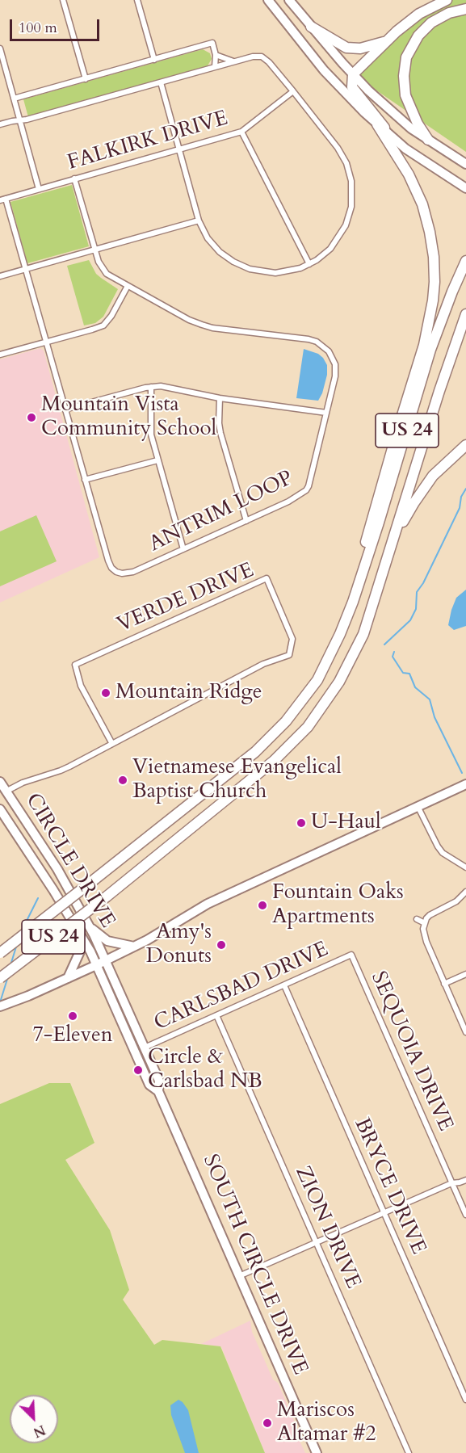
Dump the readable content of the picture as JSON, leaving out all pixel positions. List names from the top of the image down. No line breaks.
{"streets":{"highway":["US 24"],"main road":["CIRCLE DRIVE","SOUTH CIRCLE DRIVE"],"street":["FALKIRK DRIVE","ANTRIM LOOP","VERDE DRIVE","CARLSBAD DRIVE","SEQUOIA DRIVE","BRYCE DRIVE","ZION DRIVE"]},"crossings":[["FALKIRK DRIVE","ANTRIM LOOP"],["VERDE DRIVE","CIRCLE DRIVE"],["CIRCLE DRIVE","SOUTH CIRCLE DRIVE"],["CARLSBAD DRIVE","SEQUOIA DRIVE"],["CARLSBAD DRIVE","BRYCE DRIVE"],["CARLSBAD DRIVE","ZION DRIVE"],["CARLSBAD DRIVE","SOUTH CIRCLE DRIVE"]],"places":["Mountain Vista Community School","Mountain Ridge","Vietnamese Evangelical Baptist Church","U-Haul","Fountain Oaks Apartments","Amy's Donuts","7-Eleven","Circle & Carlsbad NB","Mariscos Altamar #2"],"scale_bar":"100 m","north":"bottom right"}
